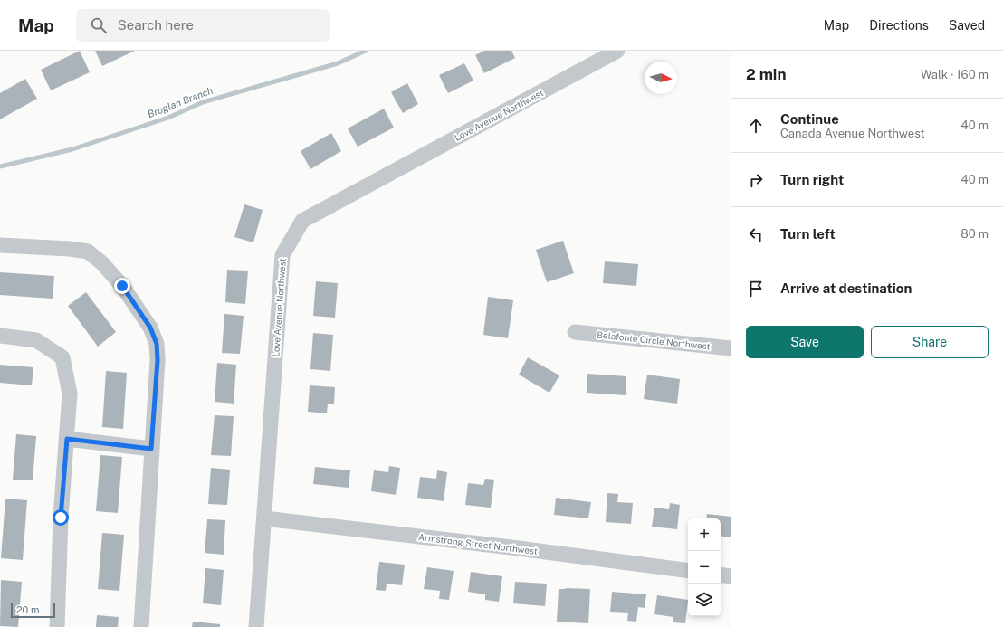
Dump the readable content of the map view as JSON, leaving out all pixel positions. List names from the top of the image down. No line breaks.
{"streets":{"street":["Love Avenue Northwest","Belafonte Circle Northwest","Armstrong Street Northwest"]},"crossings":[["Love Avenue Northwest","Armstrong Street Northwest"]],"water":["Broglan Branch"],"scale_bar":"20 m","north":"right","page":{"header":"Map","search":"Search here","nav":["Map","Directions","Saved"],"heading":["2 min","Walk · 160 m"],"list":[["Continue","Canada Avenue Northwest","40 m"],["Turn right","40 m"],["Turn left","80 m"],"Arrive at destination"],"buttons":["Save","Share"],"map_buttons":["+","−"],"scale":"20 m"}}
